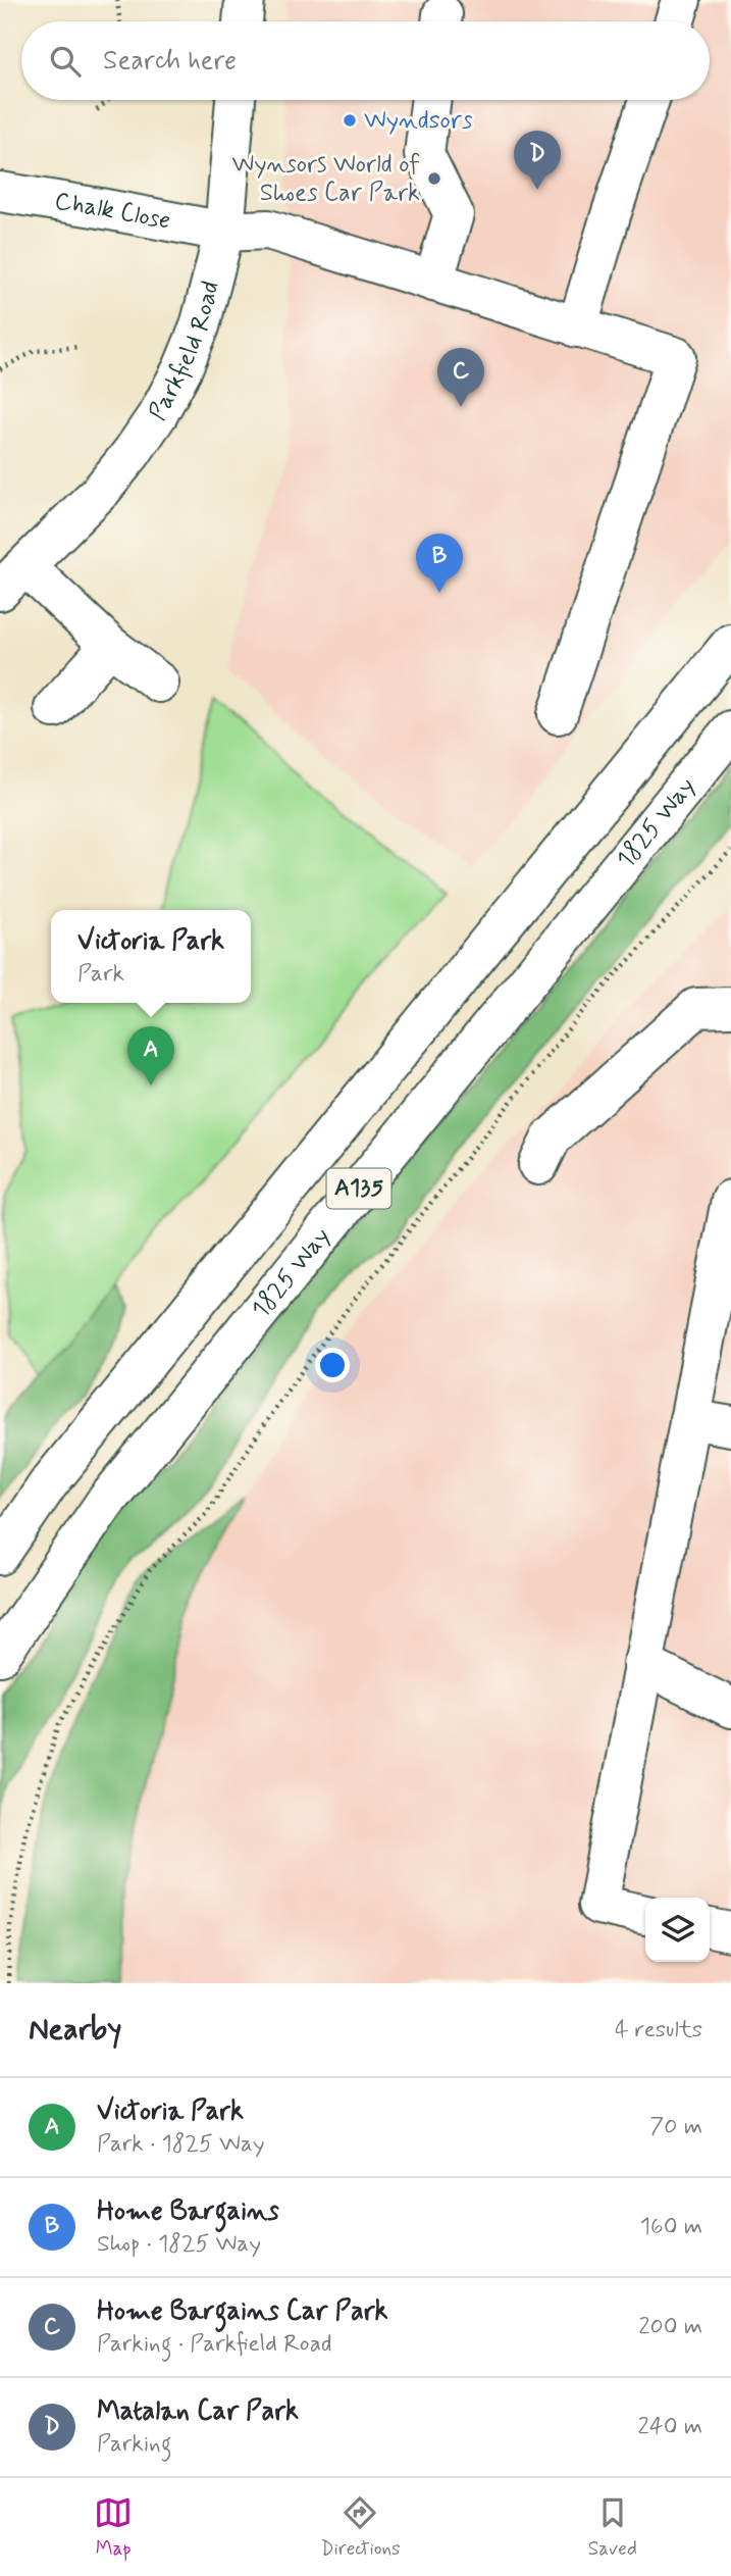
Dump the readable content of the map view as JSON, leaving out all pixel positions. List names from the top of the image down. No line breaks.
{"streets":{"main road":["Chalk Close","Parkfield Road","1825 Way","A135"]},"crossings":[["Chalk Close","Parkfield Road"]],"places":["Wyndsors","Wynsors World of Shoes Car Park"],"page":{"search":"Search here","pins":["D","C","B","A"],"popup":["Victoria Park","Park"],"heading":["Nearby","4 results"],"list":[{"mark":"A","name":"Victoria Park","note":"Park · 1825 Way","value":"70 m"},{"mark":"B","name":"Home Bargains","note":"Shop · 1825 Way","value":"160 m"},{"mark":"C","name":"Home Bargains Car Park","note":"Parking · Parkfield Road","value":"200 m"},{"mark":"D","name":"Matalan Car Park","note":"Parking","value":"240 m"}],"nav":["Map","Directions","Saved"]}}
